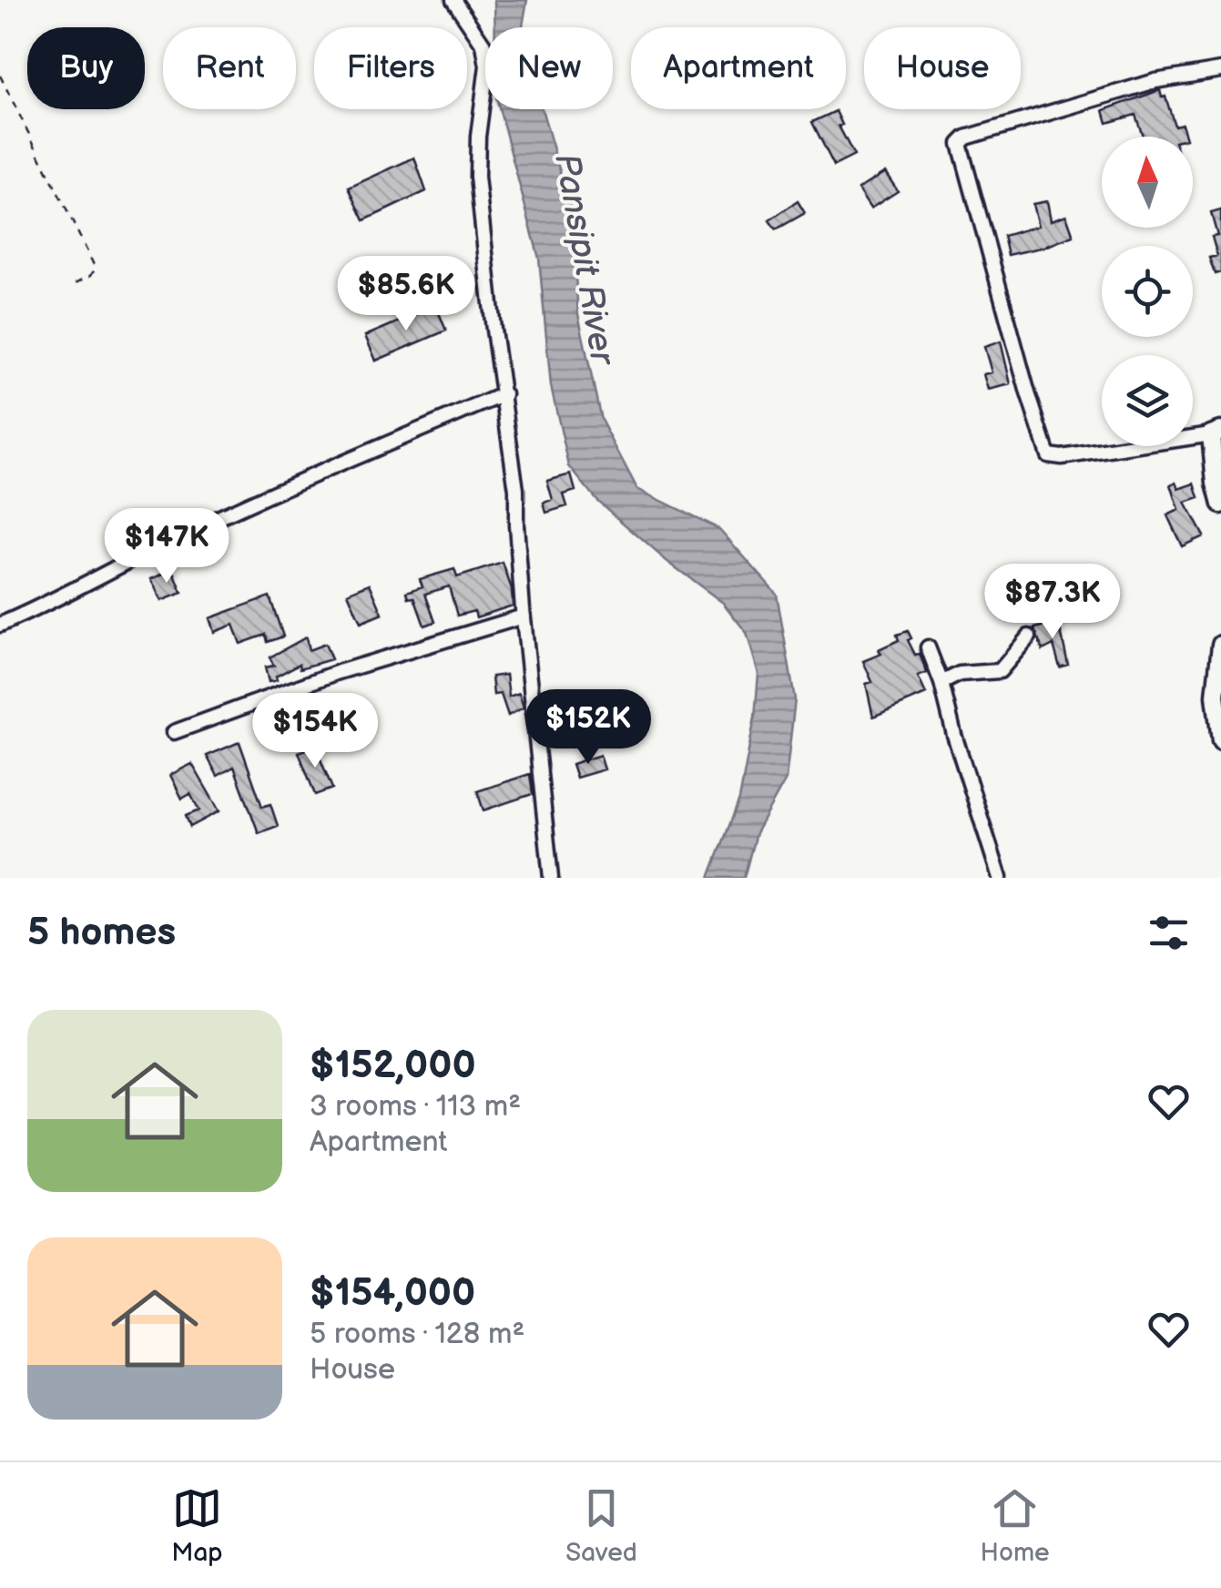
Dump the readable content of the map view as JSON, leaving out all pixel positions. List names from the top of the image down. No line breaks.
{"water":["Pansipit River"],"north":"top","page":{"chip":["Buy","Rent","Filters","New","Apartment","House"],"price":["$85.6K","$147K","$87.3K","$152K","$154K"],"heading":"5 homes","list":[{"name":"$152,000","note":"3 rooms · 113 m² · Apartment"},{"name":"$154,000","note":"5 rooms · 128 m² · House"}],"tabs":["Map","Saved","Home"]}}
